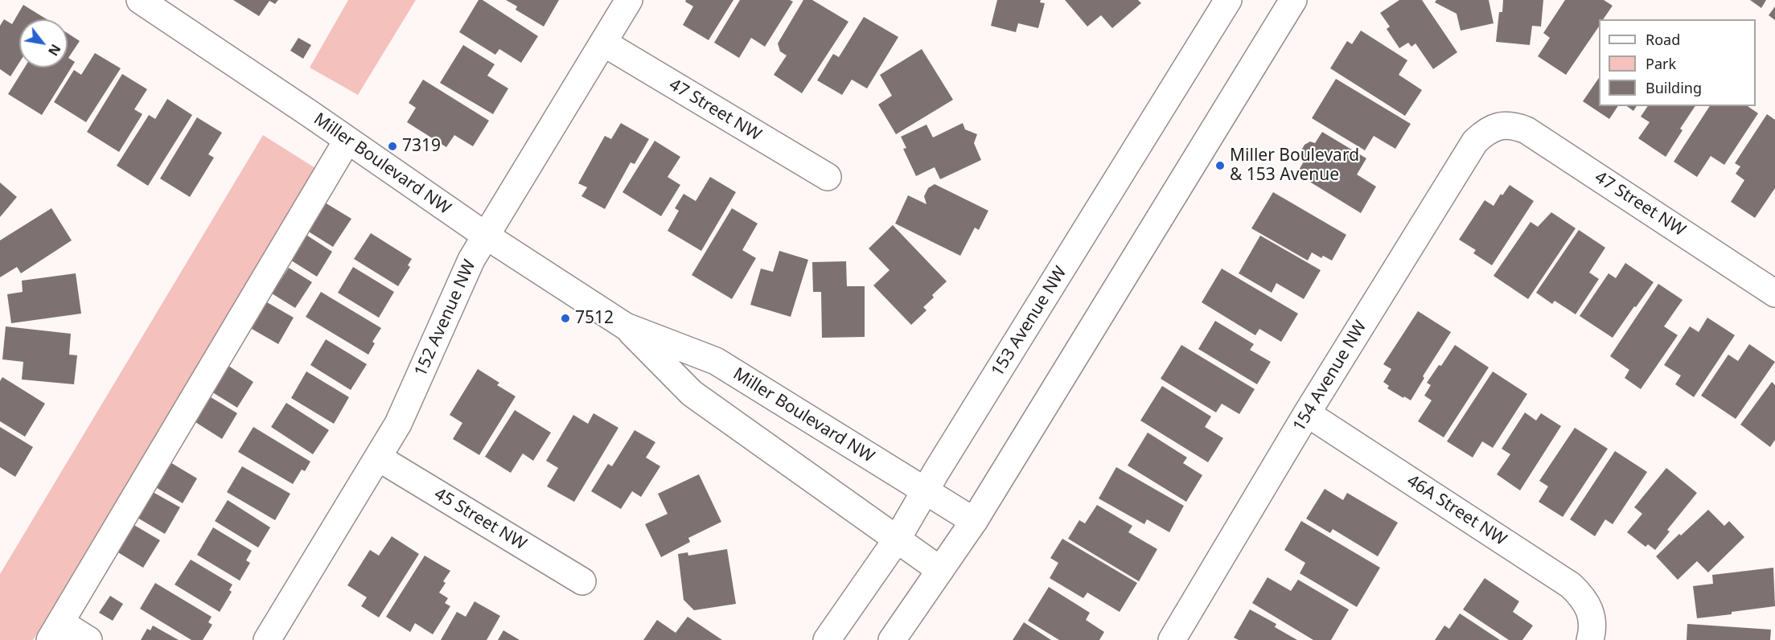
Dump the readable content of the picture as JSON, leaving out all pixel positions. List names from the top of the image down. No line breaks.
{"streets":{"street":["47 Street NW","Miller Boulevard NW","152 Avenue NW","153 Avenue NW","154 Avenue NW","46A Street NW","45 Street NW"]},"crossings":[["47 Street NW","152 Avenue NW"],["47 Street NW","154 Avenue NW"],["Miller Boulevard NW","152 Avenue NW"],["Miller Boulevard NW","153 Avenue NW"],["152 Avenue NW","45 Street NW"],["154 Avenue NW","46A Street NW"]],"places":["7319","Miller Boulevard & 153 Avenue","7512"],"legend":["Road","Park","Building"],"north":"bottom right"}
